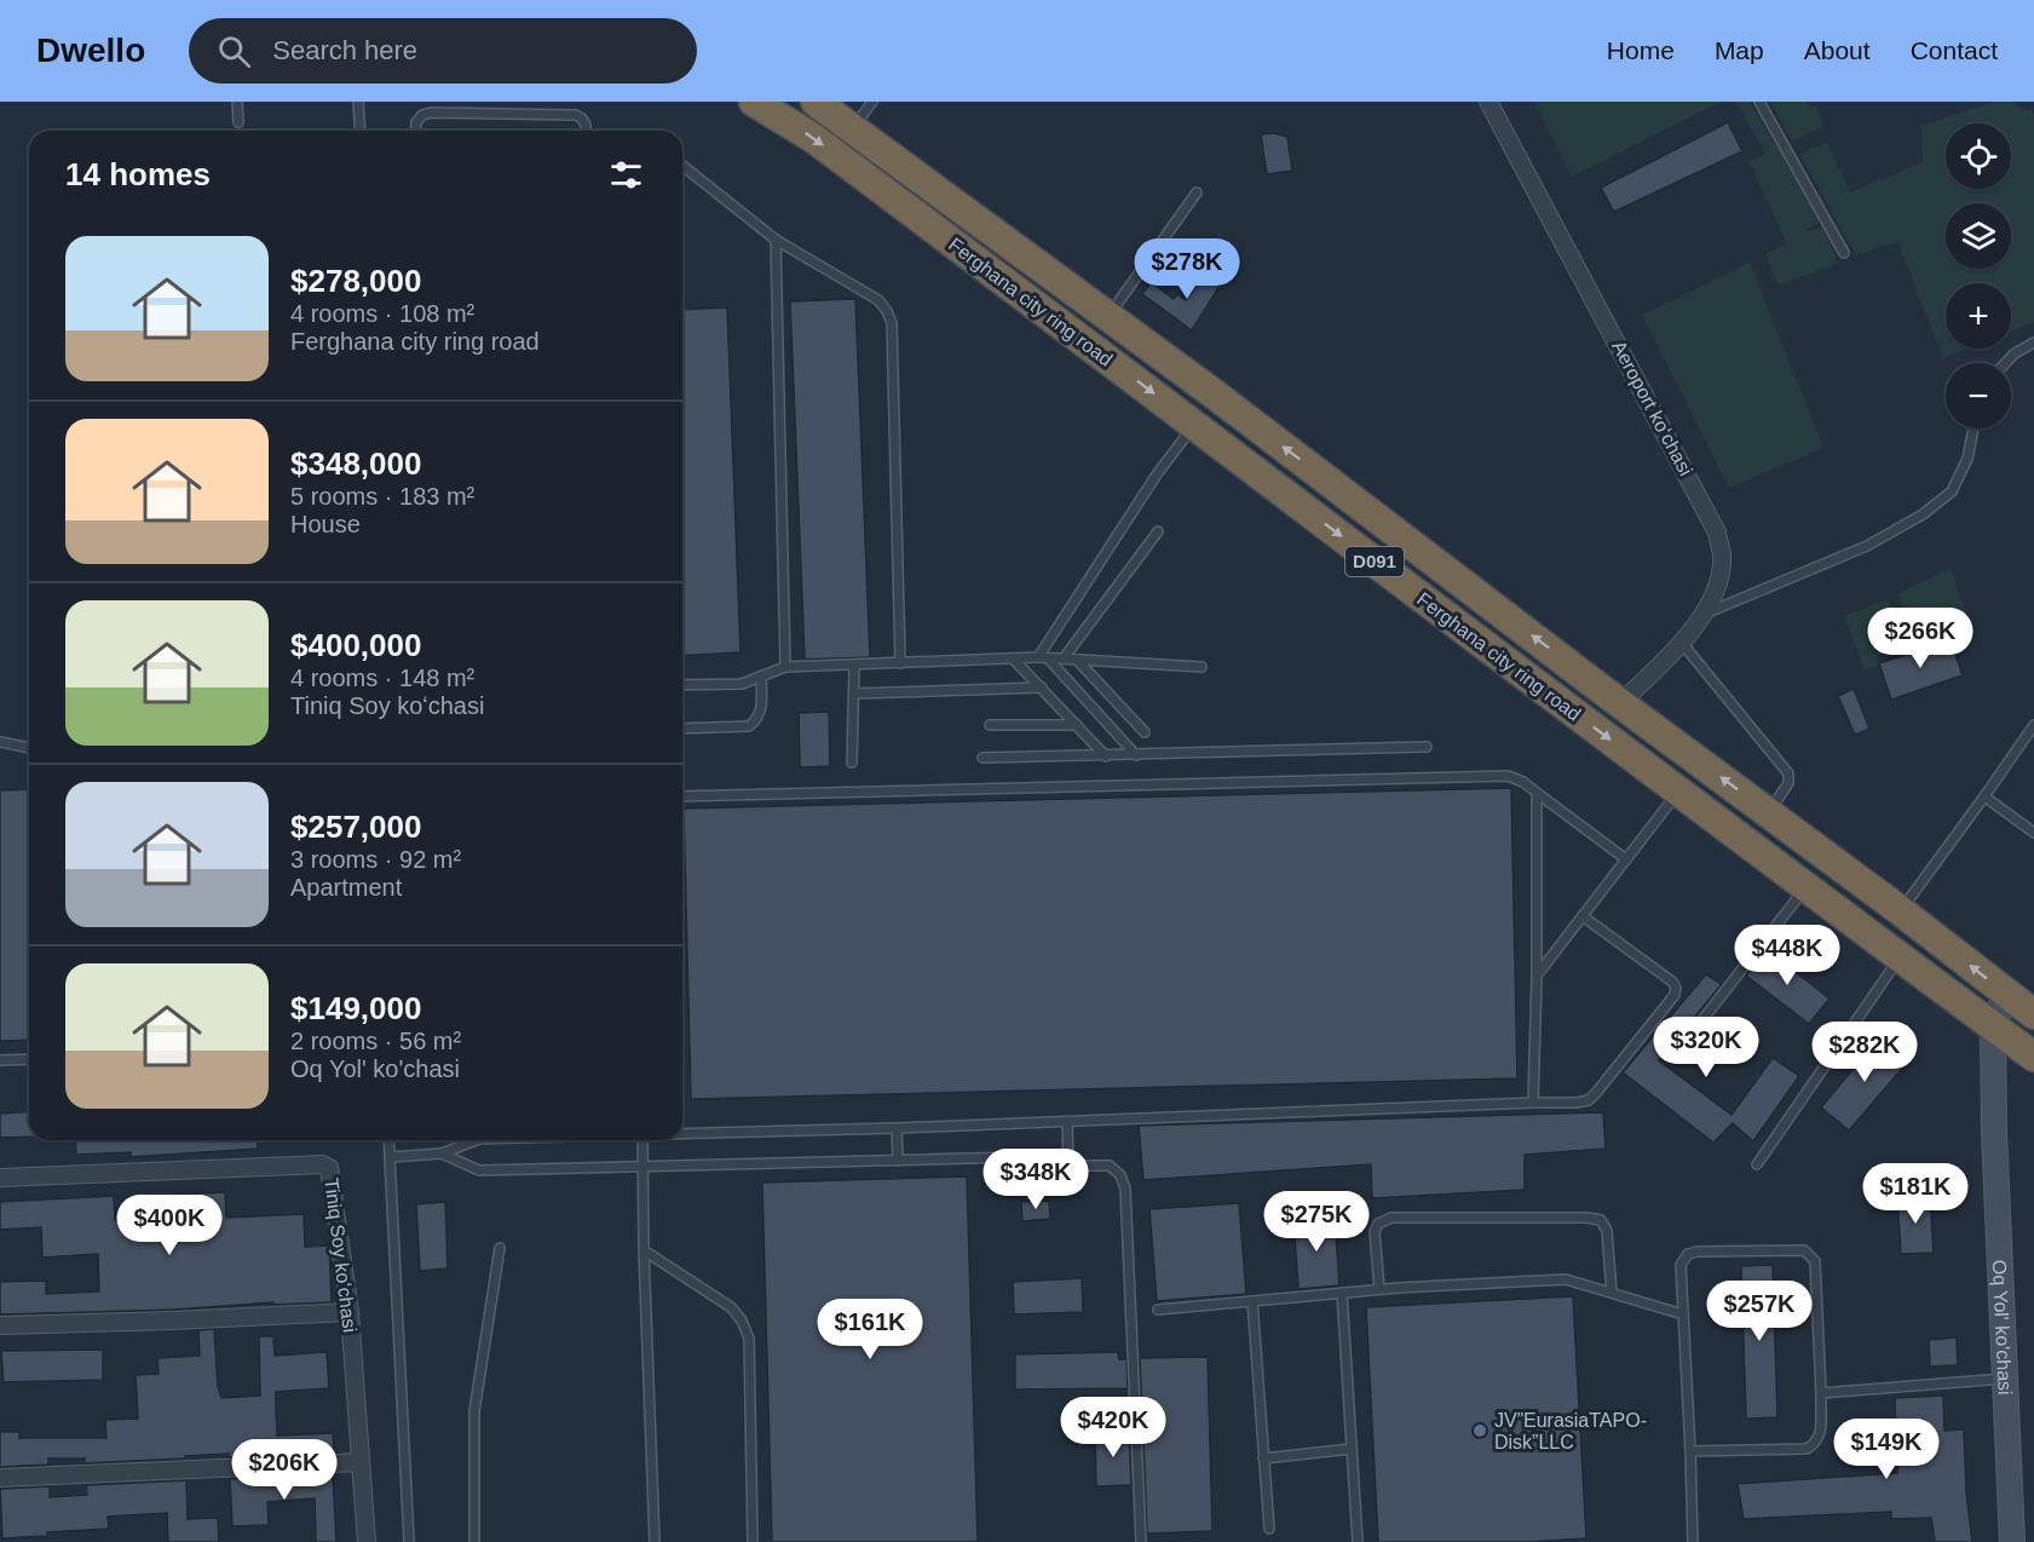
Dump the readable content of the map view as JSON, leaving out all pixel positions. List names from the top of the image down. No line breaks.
{"streets":{"highway":["Ferghana city ring road","D091"],"street":["Aeroport koʻchasi","Tiniq Soy koʻchasi","Oq Yol' ko'chasi"]},"crossings":[["Ferghana city ring road","Aeroport koʻchasi"],["Ferghana city ring road","Oq Yol' ko'chasi"]],"places":["JV”EurasiaTAPO- Disk”LLC"],"page":{"header":"Dwello","search":"Search here","nav":["Home","Map","About","Contact"],"map_buttons":["+","−"],"heading":"14 homes","list":[{"name":"$278,000","note":"4 rooms · 108 m² · Ferghana city ring road"},{"name":"$348,000","note":"5 rooms · 183 m² · House"},{"name":"$400,000","note":"4 rooms · 148 m² · Tiniq Soy koʻchasi"},{"name":"$257,000","note":"3 rooms · 92 m² · Apartment"},{"name":"$149,000","note":"2 rooms · 56 m² · Oq Yol' ko'chasi"}],"price":["$278K","$266K","$448K","$320K","$282K","$348K","$181K","$275K","$400K","$257K","$161K","$420K","$149K","$206K"]}}
